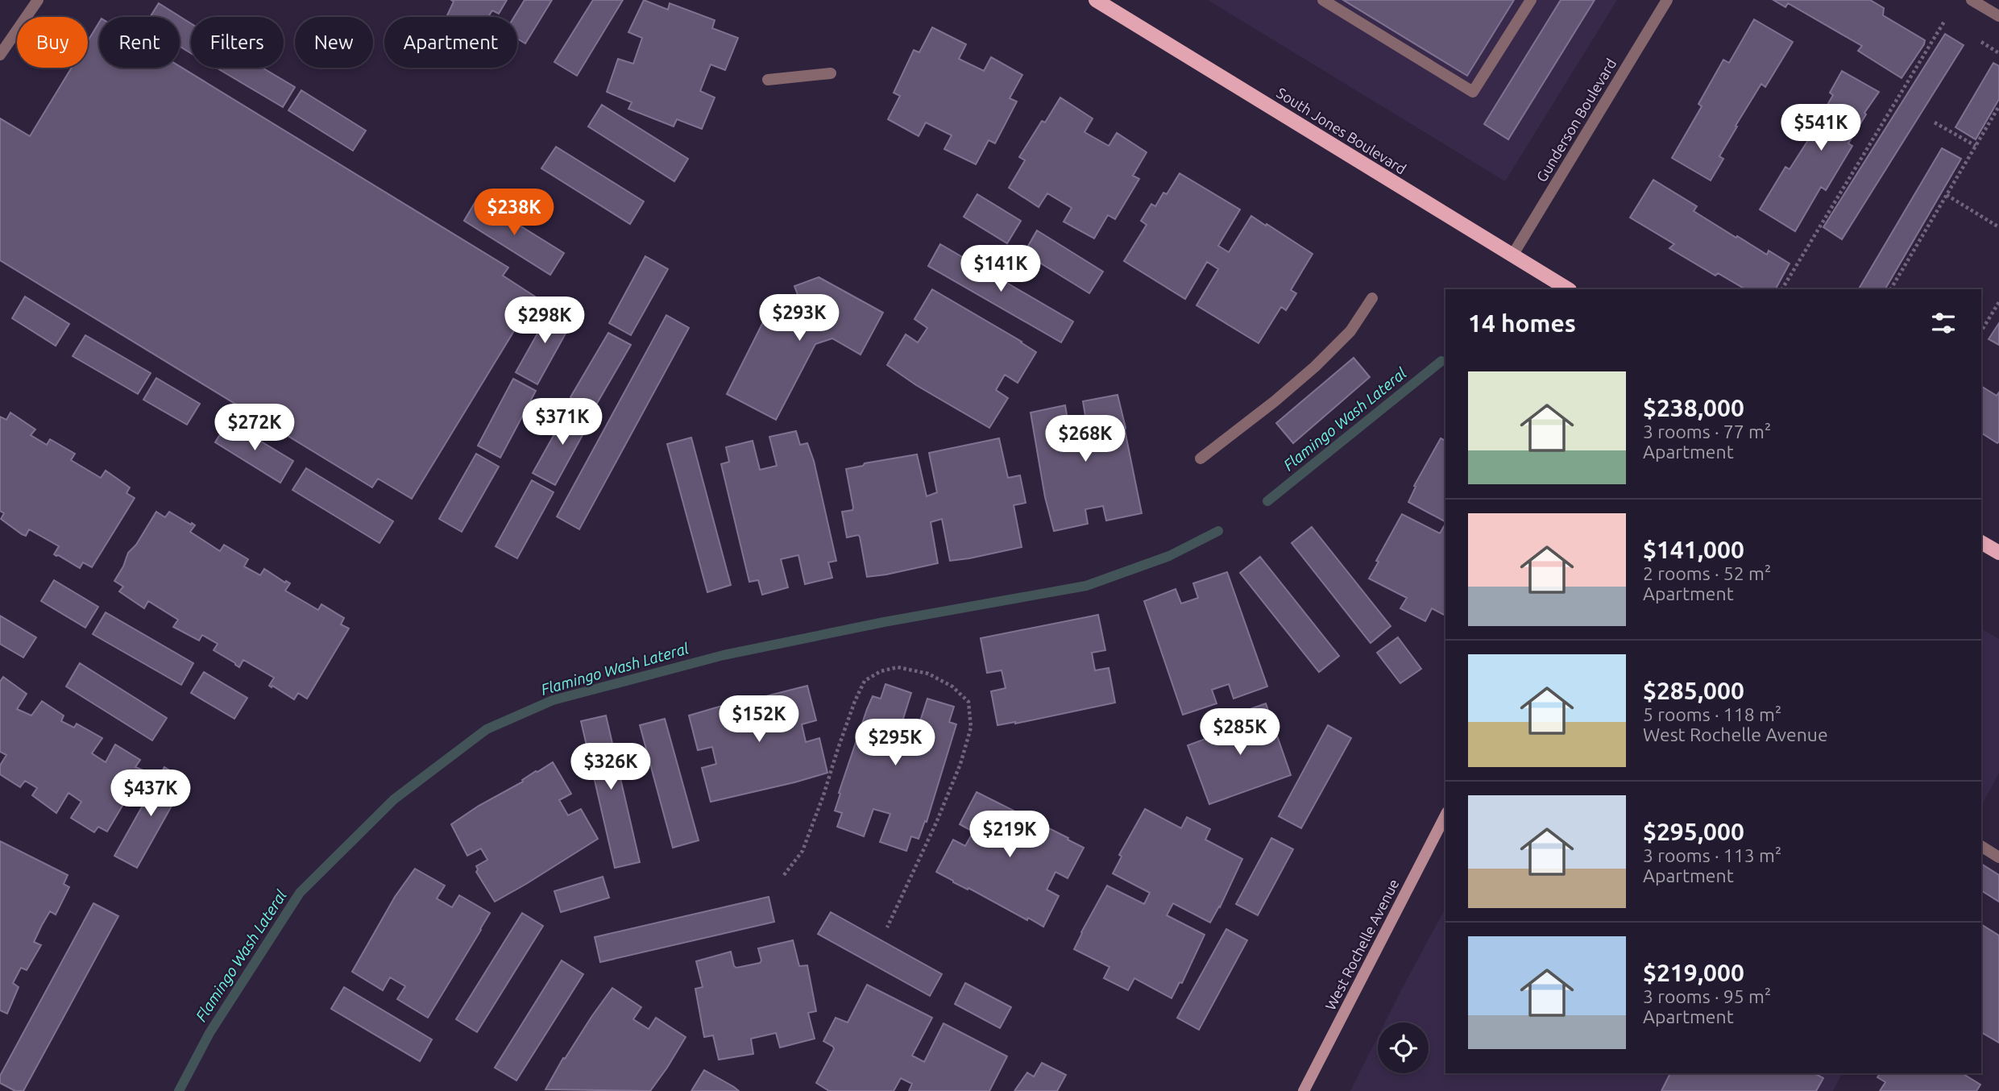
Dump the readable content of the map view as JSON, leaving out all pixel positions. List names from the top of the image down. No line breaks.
{"streets":{"main road":["South Jones Boulevard"],"street":["Gunderson Boulevard","West Rochelle Avenue"]},"crossings":[["Gunderson Boulevard","South Jones Boulevard"]],"water":["Flamingo Wash Lateral"],"page":{"chip":["Buy","Rent","Filters","New","Apartment"],"price":["$541K","$238K","$141K","$293K","$298K","$371K","$272K","$268K","$152K","$285K","$295K","$326K","$437K","$219K"],"heading":"14 homes","list":[{"name":"$238,000","note":"3 rooms · 77 m² · Apartment"},{"name":"$141,000","note":"2 rooms · 52 m² · Apartment"},{"name":"$285,000","note":"5 rooms · 118 m² · West Rochelle Avenue"},{"name":"$295,000","note":"3 rooms · 113 m² · Apartment"},{"name":"$219,000","note":"3 rooms · 95 m² · Apartment"}]}}
